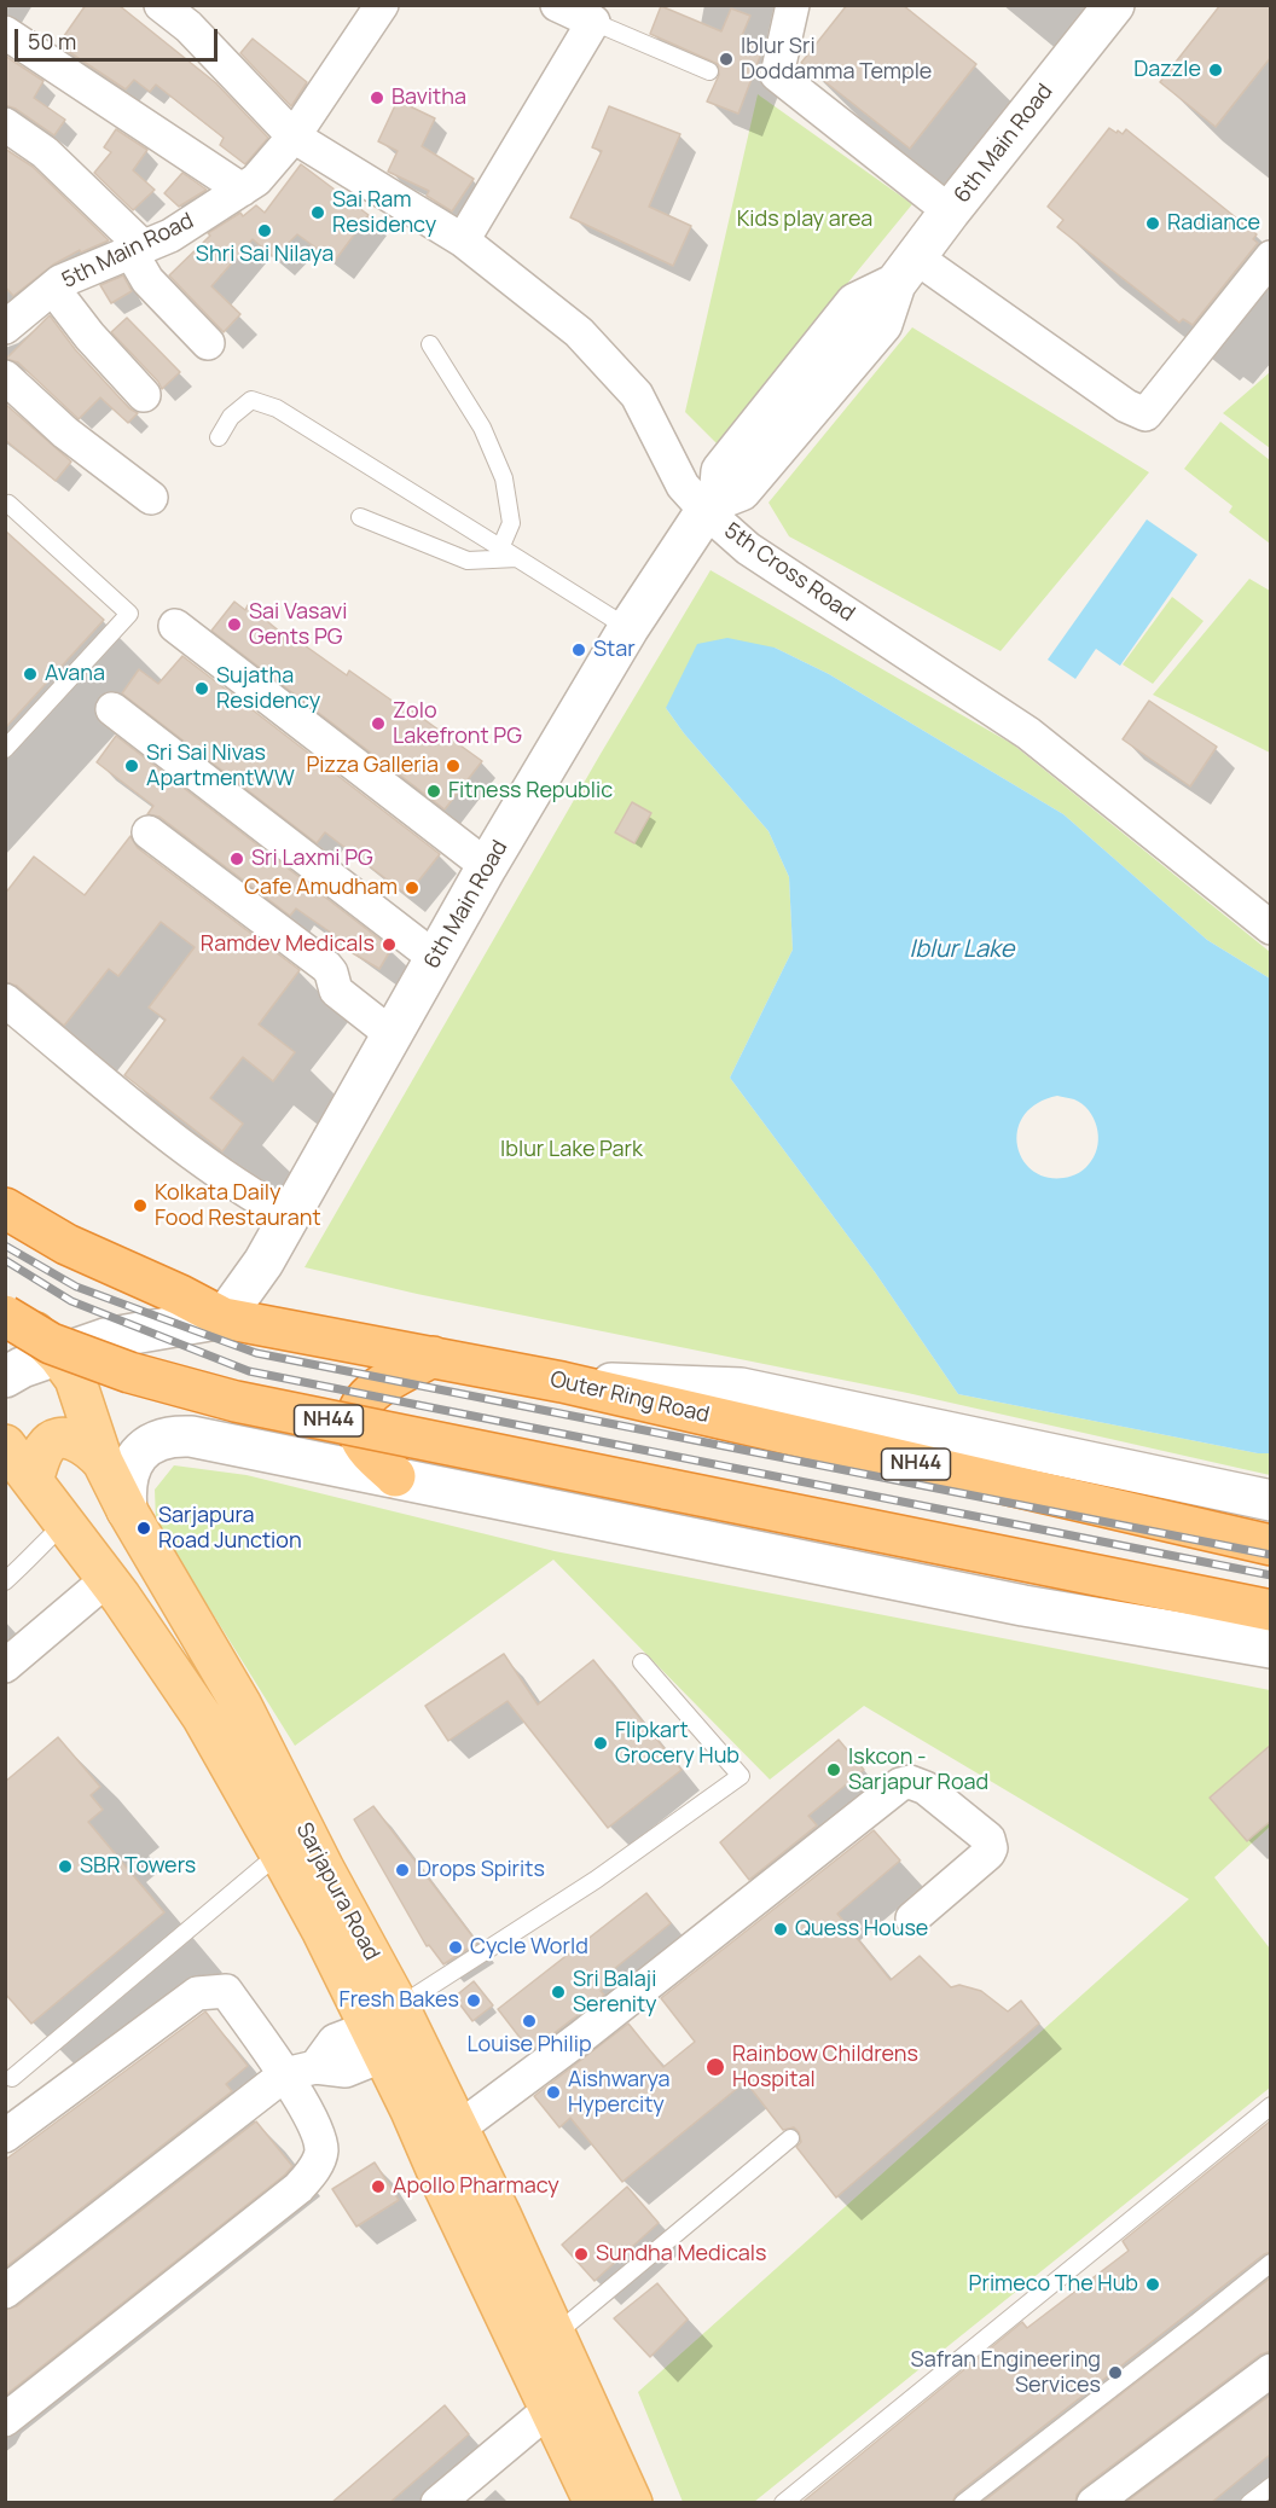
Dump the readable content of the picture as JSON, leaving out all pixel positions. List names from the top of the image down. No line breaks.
{"streets":{"highway":["Outer Ring Road","NH44"],"main road":["Sarjapura Road"],"street":["6th Main Road","5th Main Road","5th Cross Road"]},"crossings":[["6th Main Road","5th Cross Road"],["6th Main Road","Outer Ring Road"],["5th Main Road","5th Cross Road"]],"water":["Iblur Lake"],"parks":["Kids play area","Iblur Lake Park"],"places":["Iblur Sri Doddamma Temple","Dazzle","Bavitha","Sai Ram Residency","Radiance","Shri Sai Nilaya","Sai Vasavi Gents PG","Star","Avana","Sujatha Residency","Zolo Lakefront PG","Sri Sai Nivas ApartmentWW","Pizza Galleria","Fitness Republic","Sri Laxmi PG","Cafe Amudham","Ramdev Medicals","Kolkata Daily Food Restaurant","Sarjapura Road Junction","Flipkart Grocery Hub","Iskcon - Sarjapur Road","SBR Towers","Drops Spirits","Quess House","Cycle World","Sri Balaji Serenity","Fresh Bakes","Louise Philip","Rainbow Childrens Hospital","Aishwarya Hypercity","Apollo Pharmacy","Sundha Medicals","Primeco The Hub","Safran Engineering Services"],"scale_bar":"50 m"}
